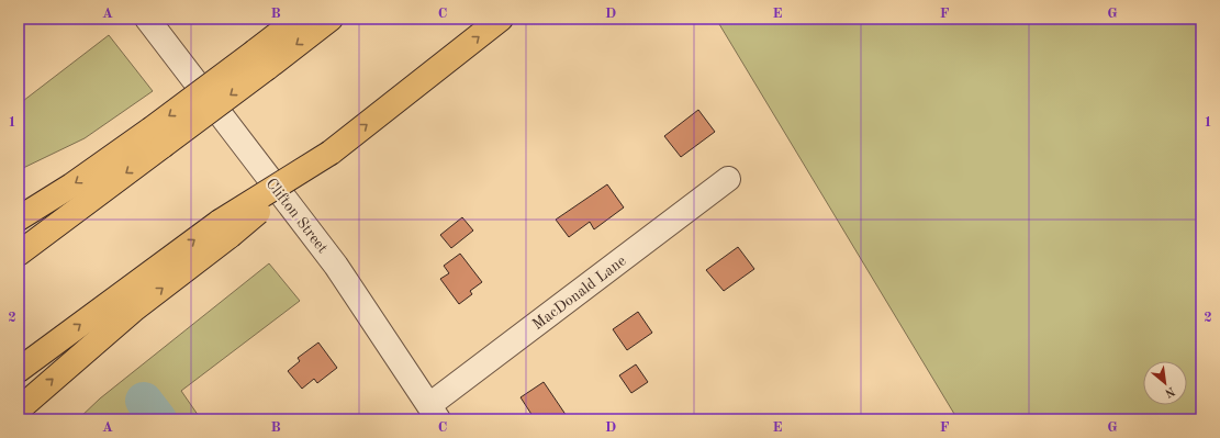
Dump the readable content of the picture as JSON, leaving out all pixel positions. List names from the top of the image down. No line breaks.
{"streets":{"street":["Clifton Street","MacDonald Lane"]},"crossings":[["Clifton Street","MacDonald Lane"]],"north":"bottom right","grid":{"columns":["A","B","C","D","E","F","G"],"rows":["1","2"]}}
